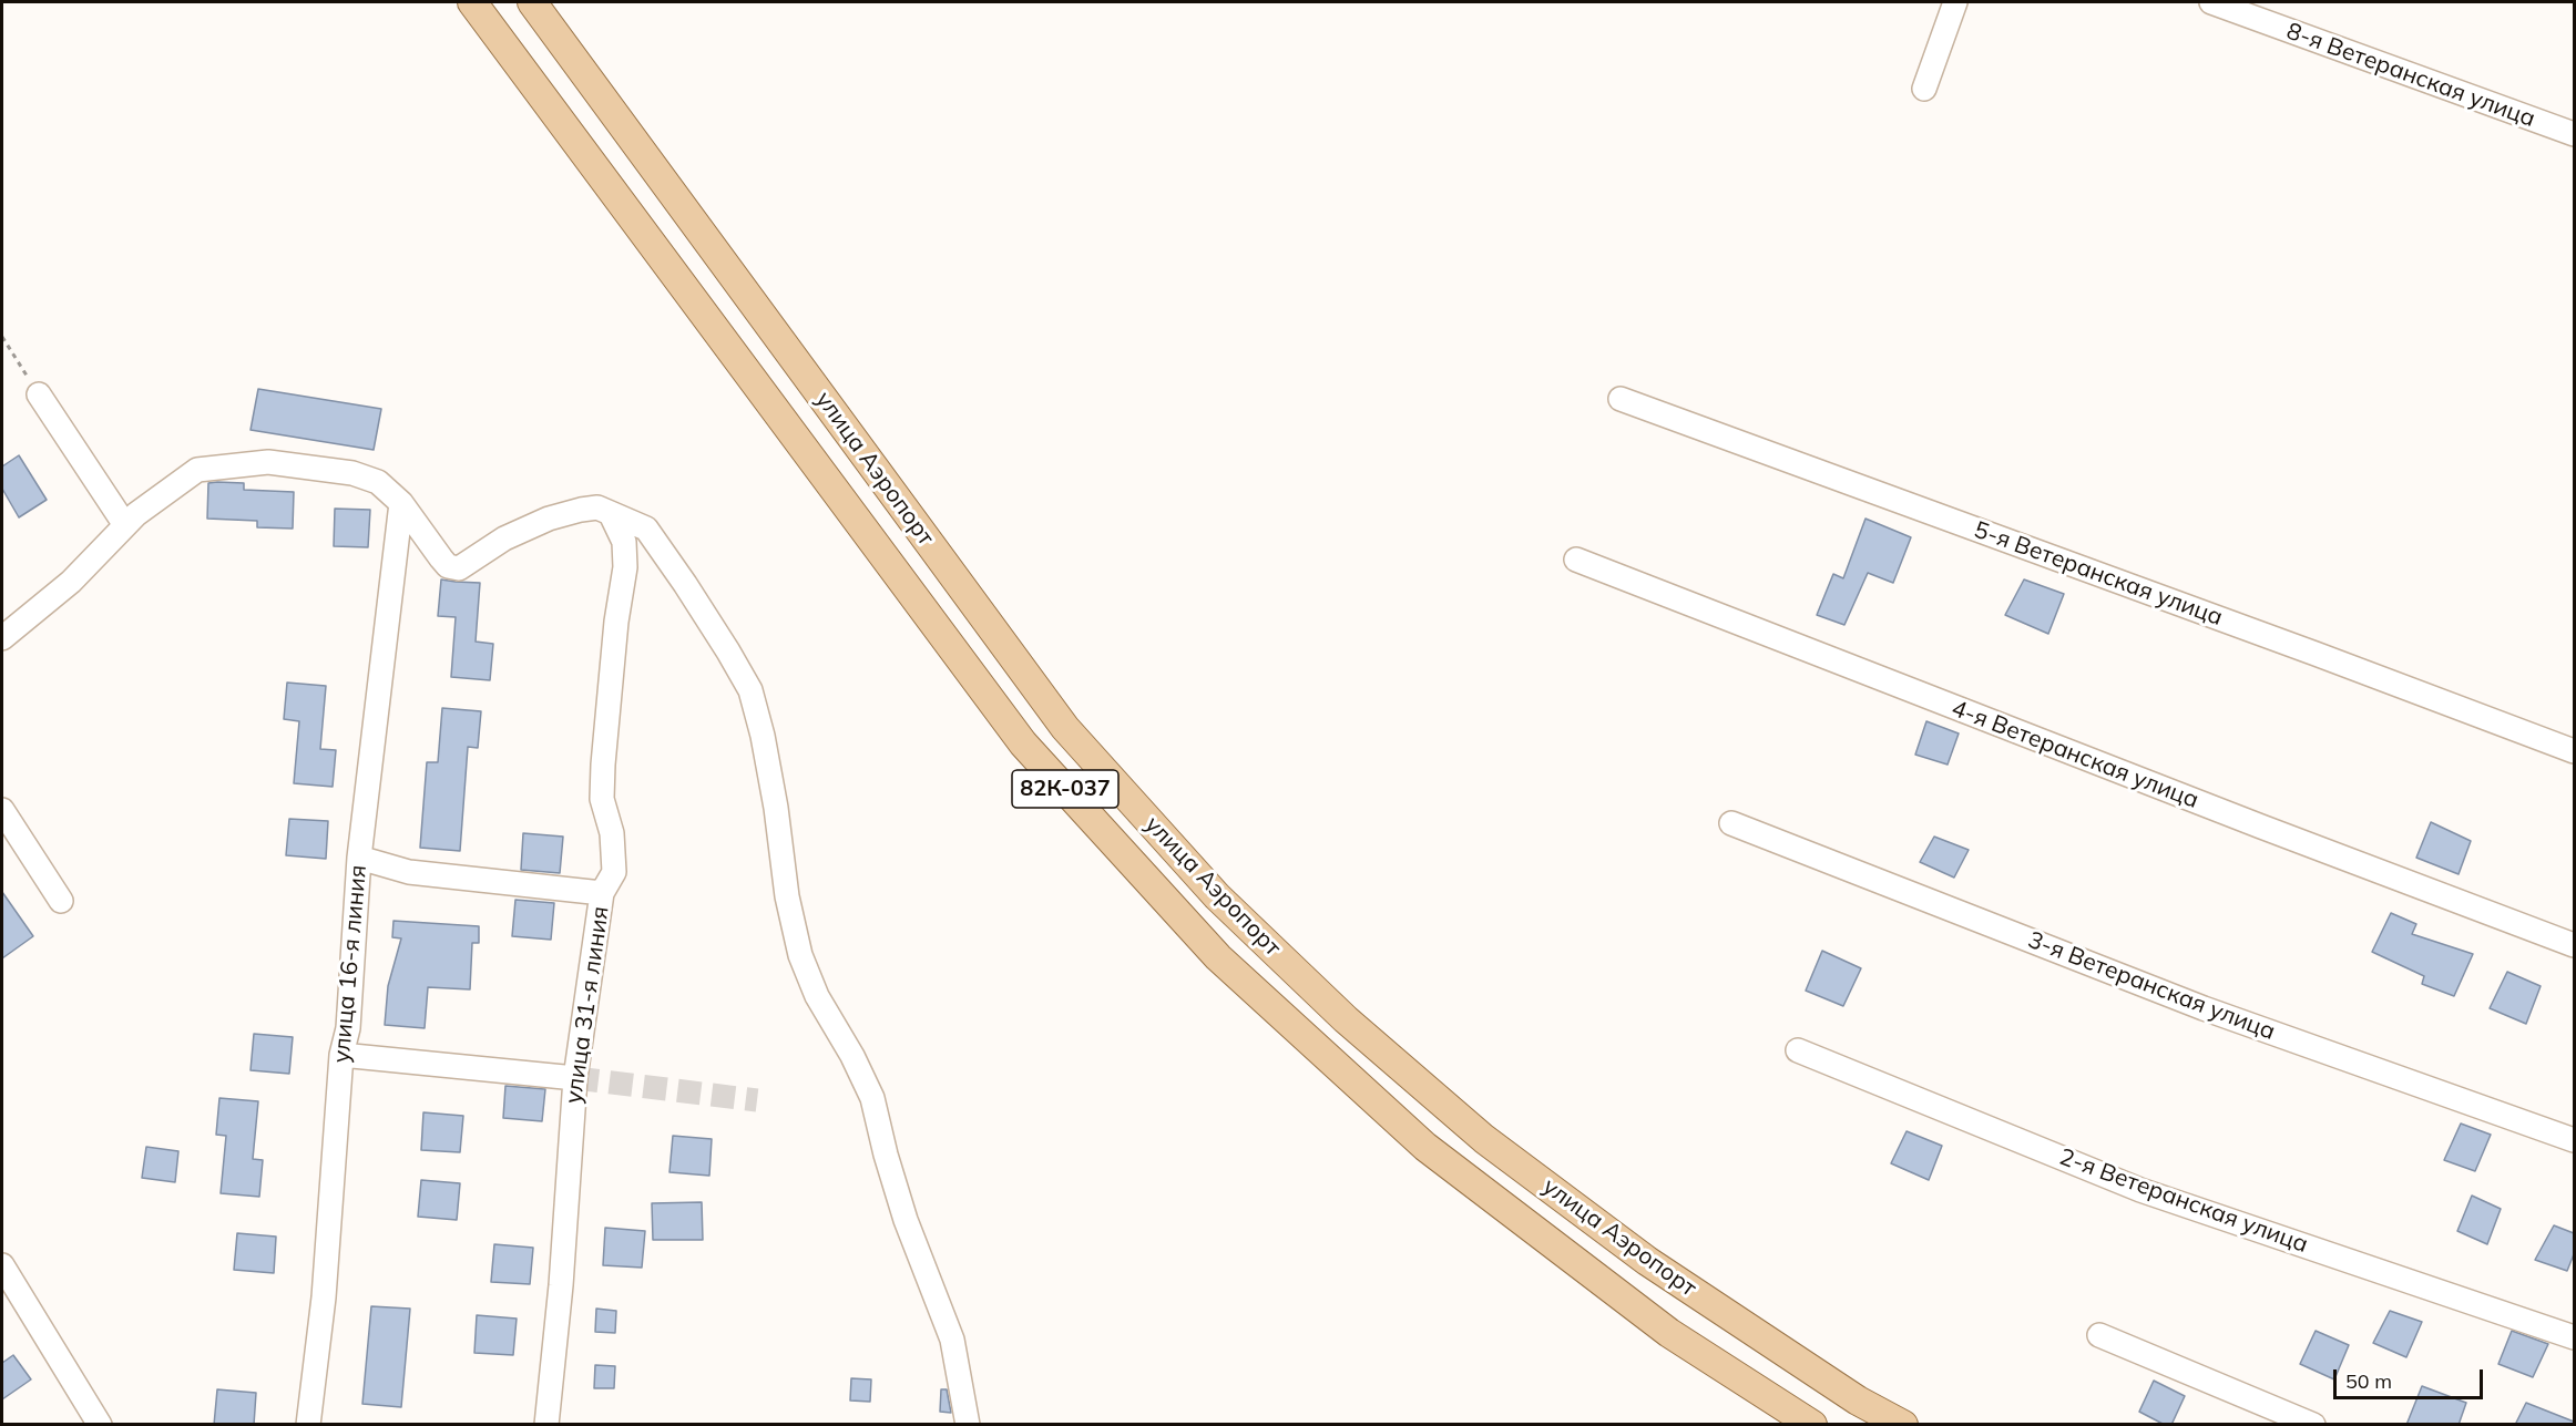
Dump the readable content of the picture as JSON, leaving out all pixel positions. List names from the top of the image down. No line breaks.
{"streets":{"main road":["улица Аэропорт","82К-037"],"street":["8-я Ветеранская улица","5-я Ветеранская улица","4-я Ветеранская улица","улица 16-я линия","3-я Ветеранская улица","улица 31-я линия","2-я Ветеранская улица"]},"scale_bar":"50 m"}
